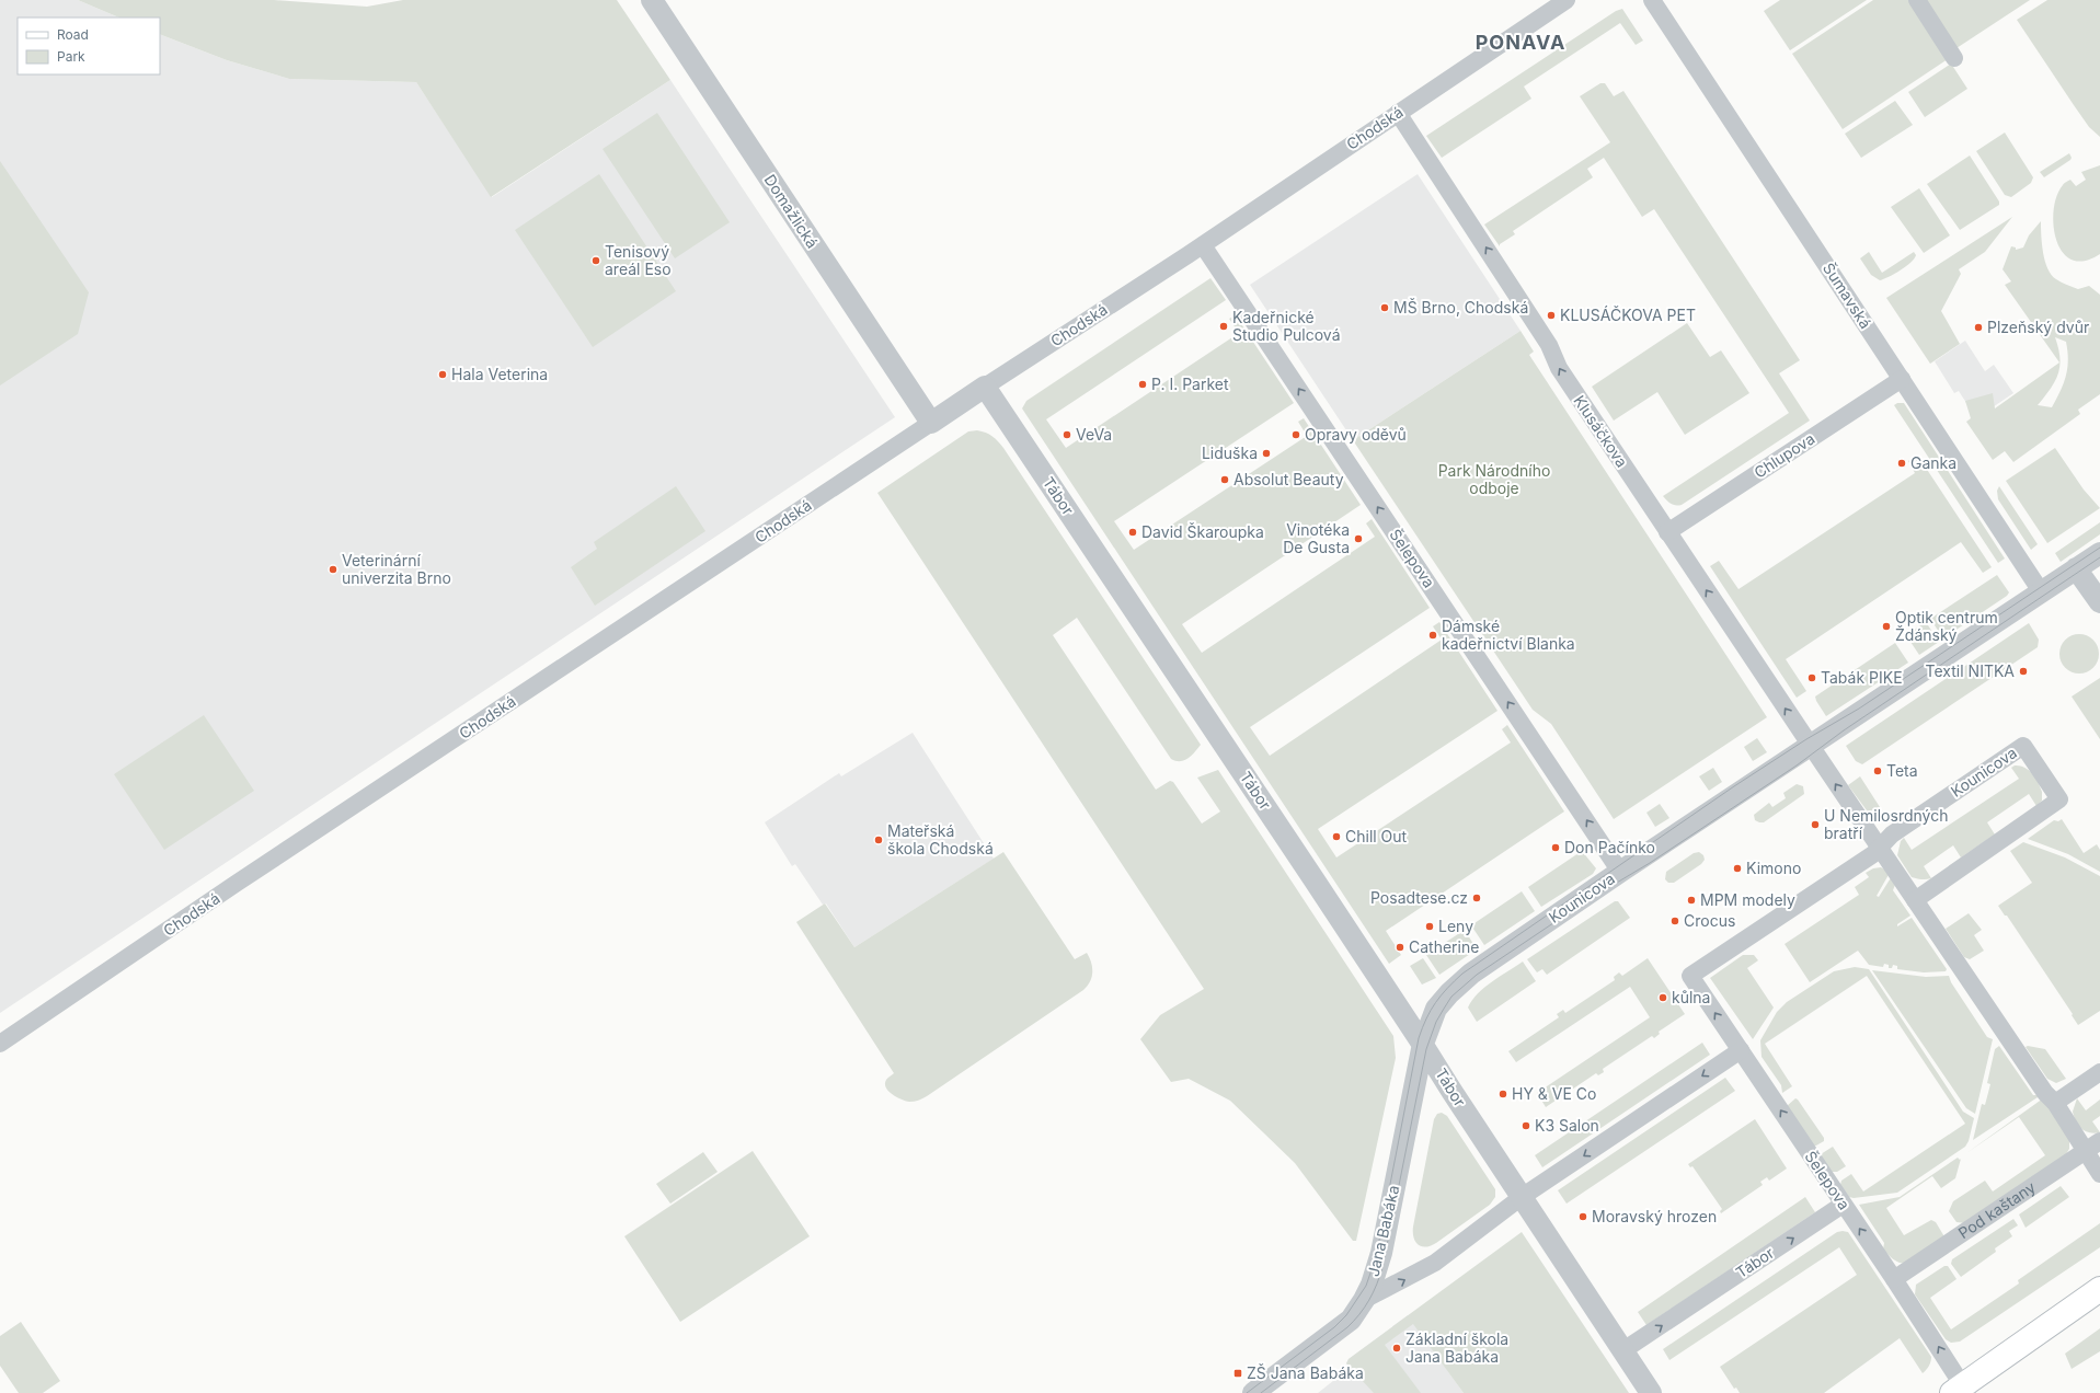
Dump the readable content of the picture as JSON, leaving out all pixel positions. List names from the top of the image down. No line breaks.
{"streets":{"street":["Chodská","Domažlická","Šumavská","Klusáčkova","Chlupova","Tábor","Šelepova","Kounicova","Pod kaštany","Jana Babáka"]},"crossings":[["Chodská","Domažlická"],["Chodská","Klusáčkova"],["Chodská","Tábor"],["Chodská","Šelepova"],["Šumavská","Chlupova"],["Šumavská","Kounicova"],["Klusáčkova","Chlupova"],["Klusáčkova","Kounicova"],["Tábor","Šelepova"],["Tábor","Kounicova"],["Tábor","Jana Babáka"],["Šelepova","Kounicova"],["Šelepova","Pod kaštany"],["Kounicova","Jana Babáka"]],"one_way":["Klusáčkova","Šelepova"],"districts":["PONAVA"],"parks":["Park Národního odboje"],"places":{"other":["Tenisový areál Eso","MŠ Brno, Chodská","KLUSÁČKOVA PET","Kadeřnické Studio Pulcová","Plzeňský dvůr","Hala Veterina","P. I. Parket","VeVa","Opravy oděvů","Liduška","Ganka","Absolut Beauty","David Škaroupka","Vinotéka De Gusta","Veterinární univerzita Brno","Optik centrum Ždánský","Dámské kadeřnictví Blanka","Textil NITKA","Tabák PIKE","Teta","U Nemilosrdných bratří","Chill Out","Mateřská škola Chodská","Don Pačínko","Kimono","Posadtese.cz","MPM modely","Crocus","Leny","Catherine","kůlna","HY & VE Co","K3 Salon","Moravský hrozen","Základní škola Jana Babáka"],"transit":["ZŠ Jana Babáka"]},"legend":["Road","Park"]}
